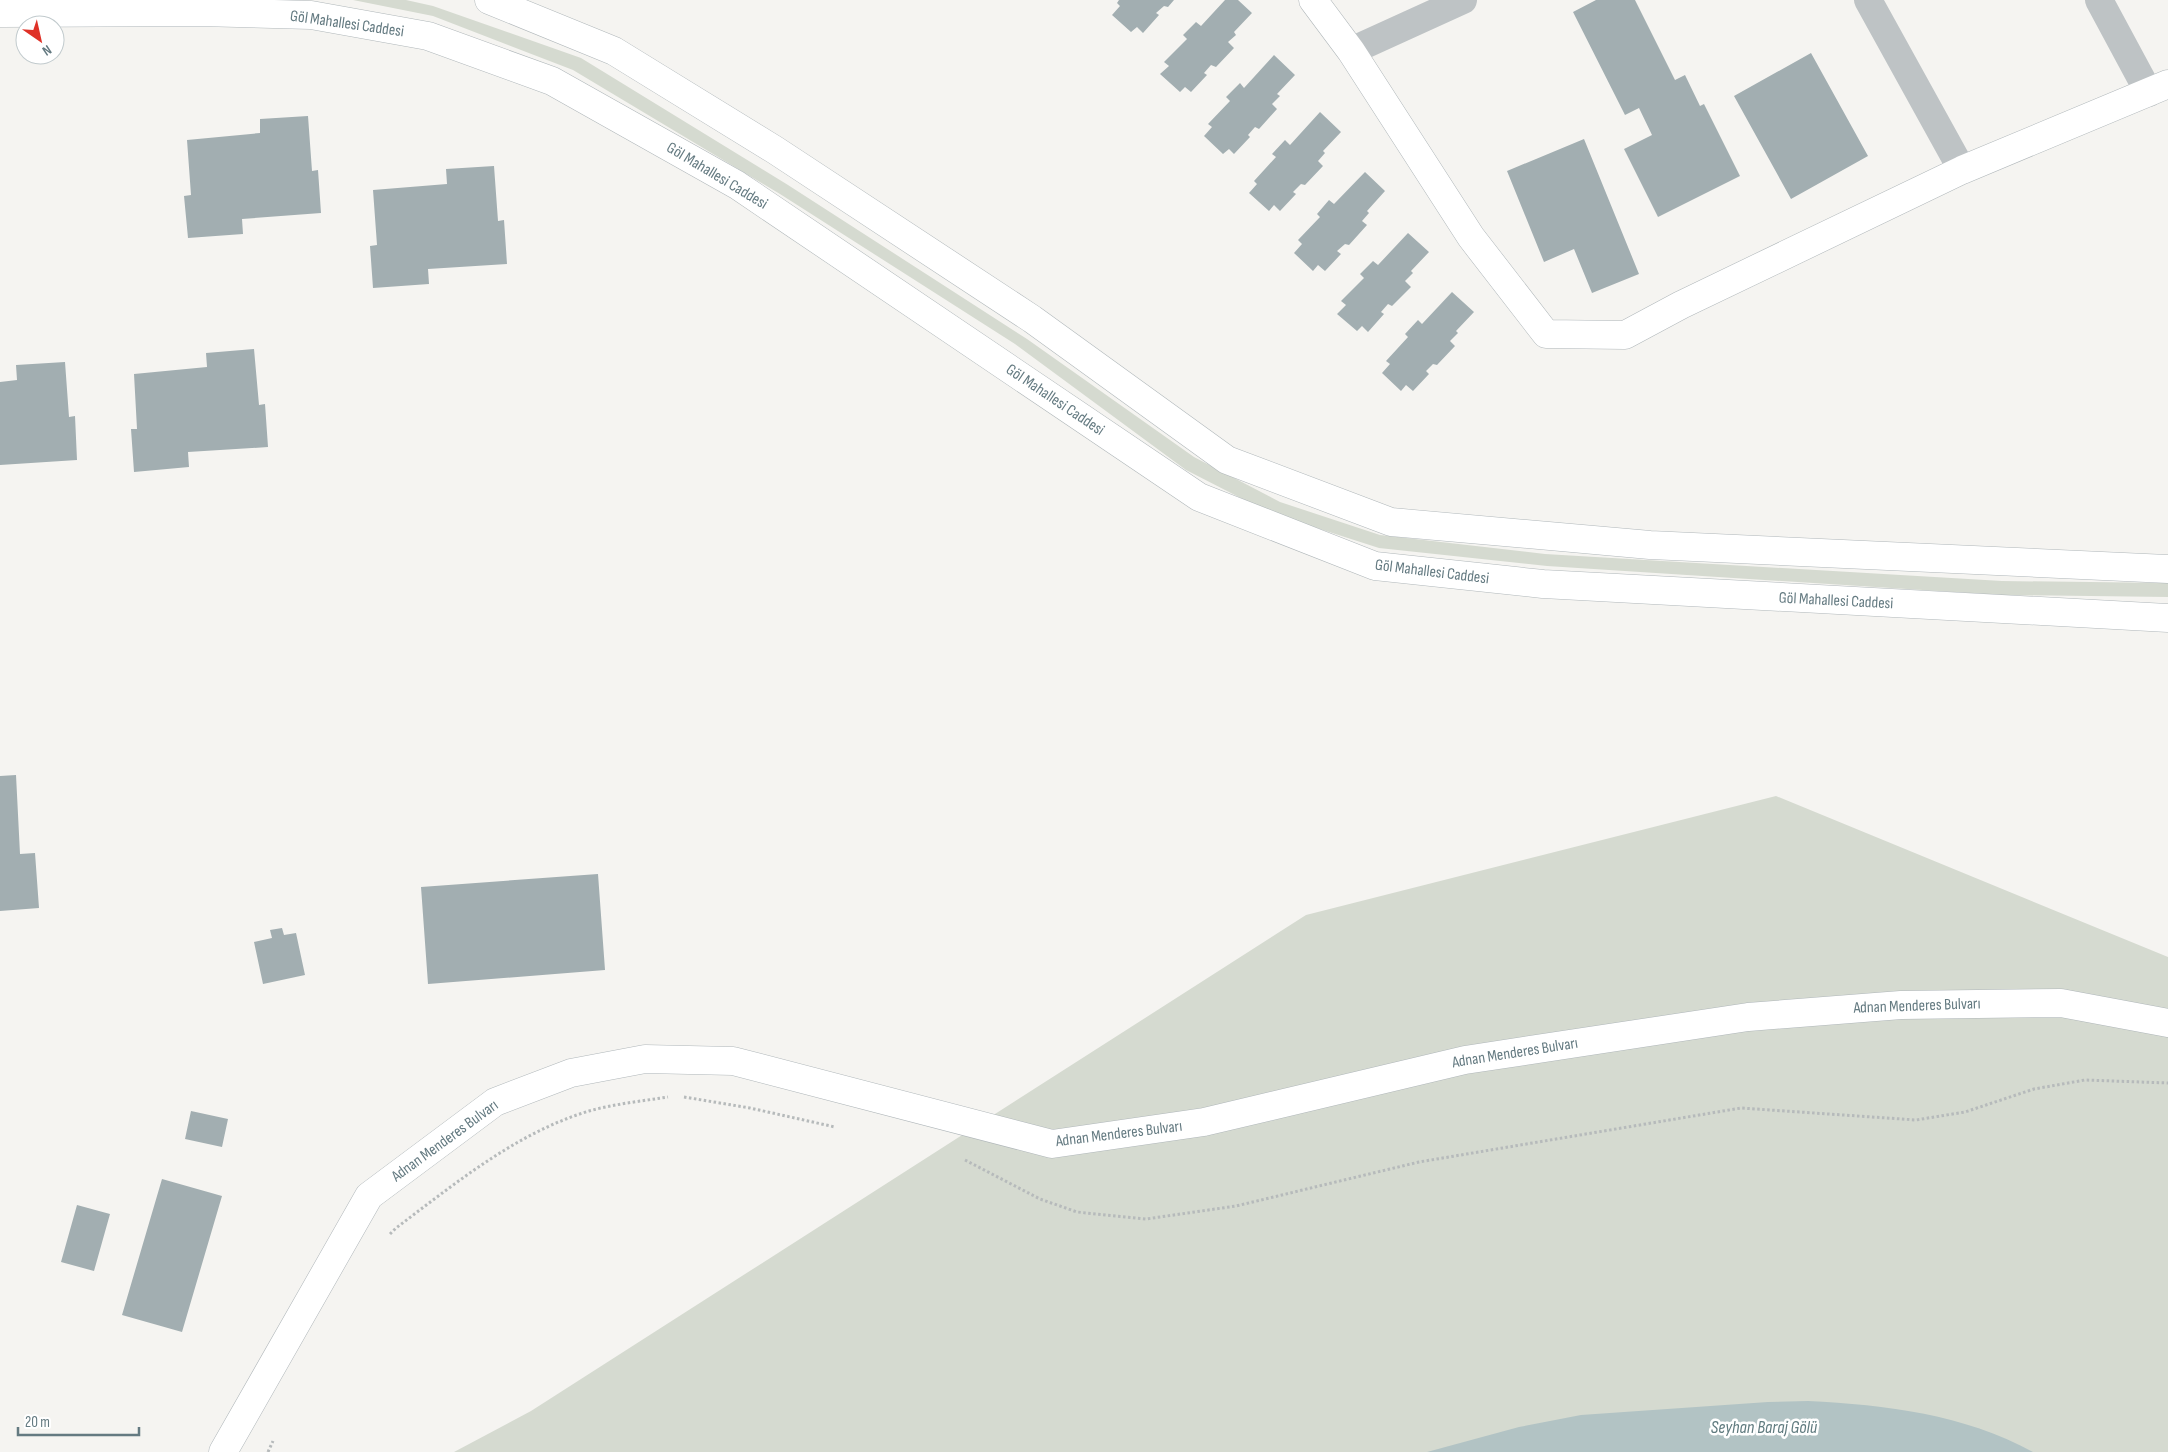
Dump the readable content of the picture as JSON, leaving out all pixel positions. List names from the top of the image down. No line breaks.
{"streets":{"main road":["Göl Mahallesi Caddesi","Adnan Menderes Bulvarı"]},"water":["Seyhan Baraj Gölü"],"scale_bar":"20 m","north":"bottom right"}
